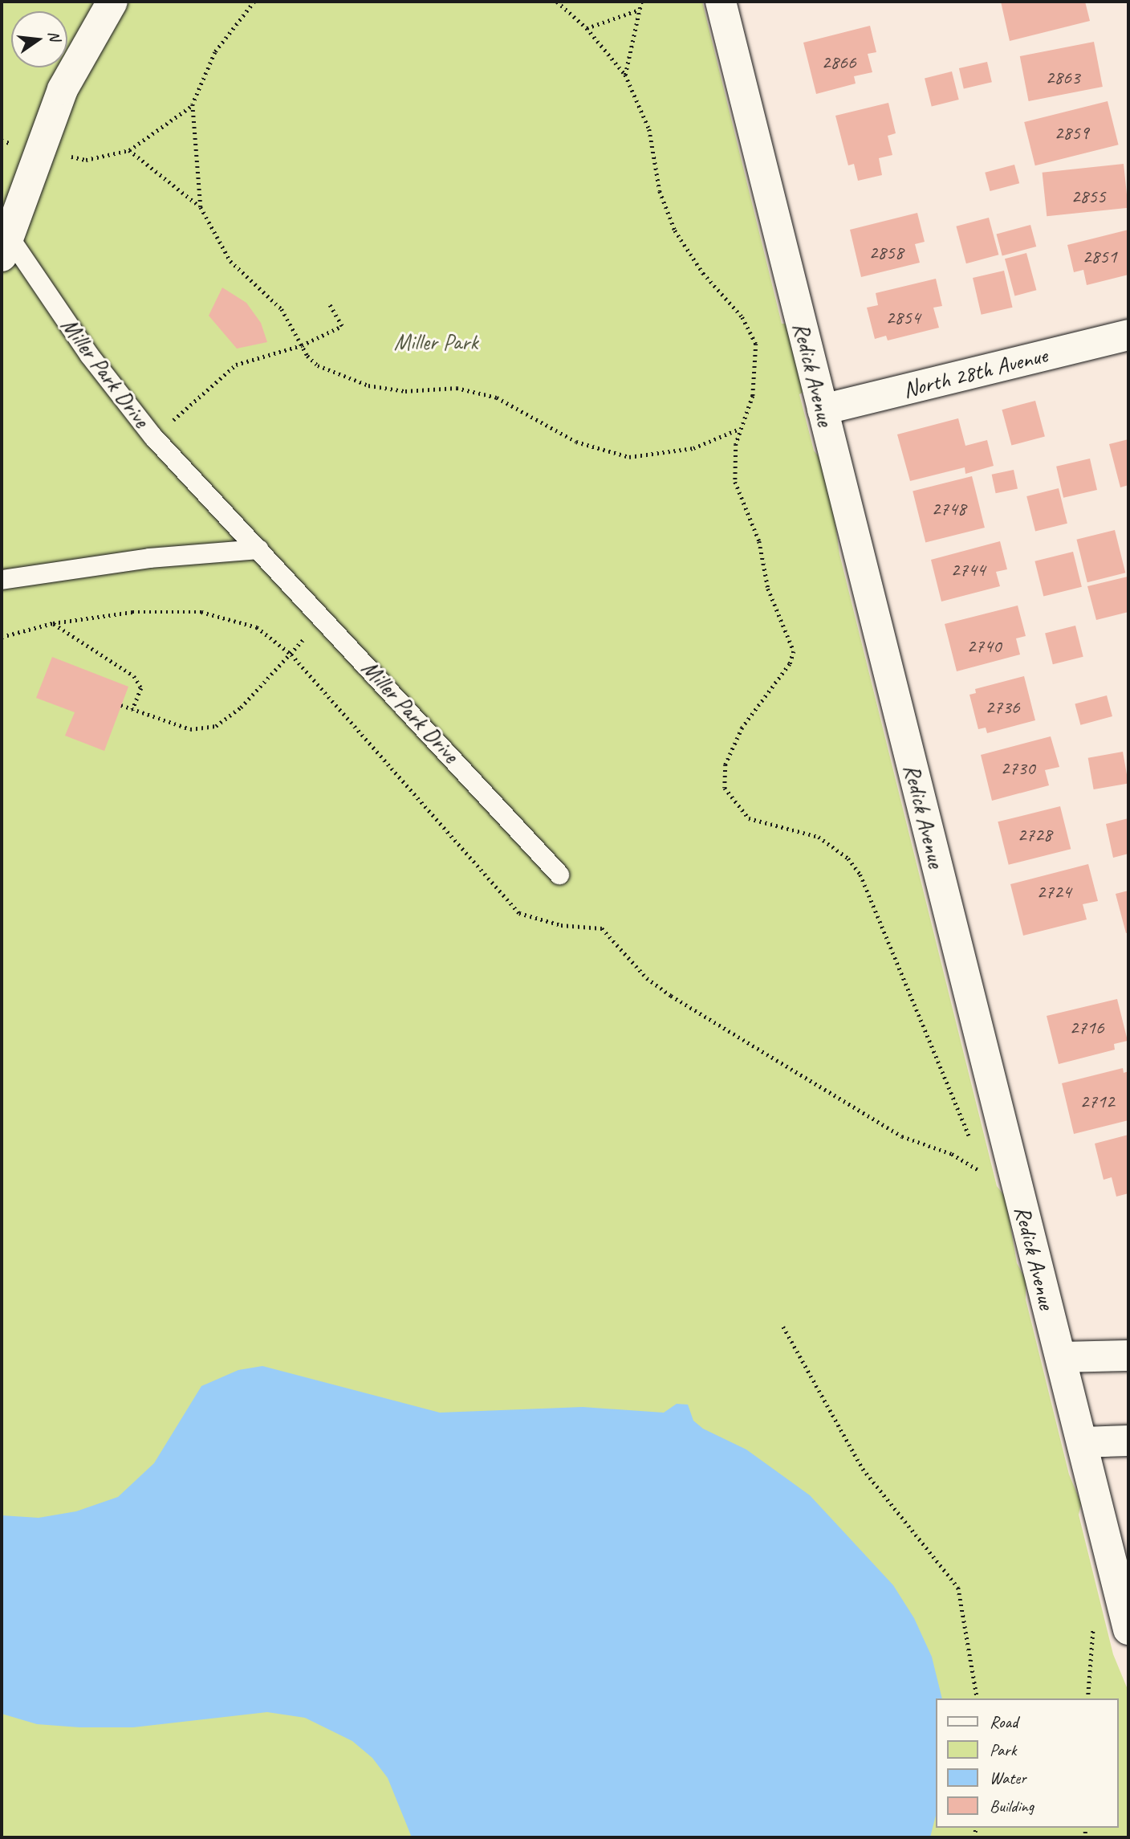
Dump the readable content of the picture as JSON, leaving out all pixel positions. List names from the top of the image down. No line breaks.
{"streets":{"street":["Miller Park Drive","North 28th Avenue","Redick Avenue"]},"crossings":[["North 28th Avenue","Redick Avenue"]],"parks":["Miller Park"],"house_numbers":["2866","2863","2859","2855","2858","2851","2854","2748","2744","2740","2736","2730","2728","2724","2716","2712"],"legend":["Road","Park","Water","Building"],"north":"right"}
